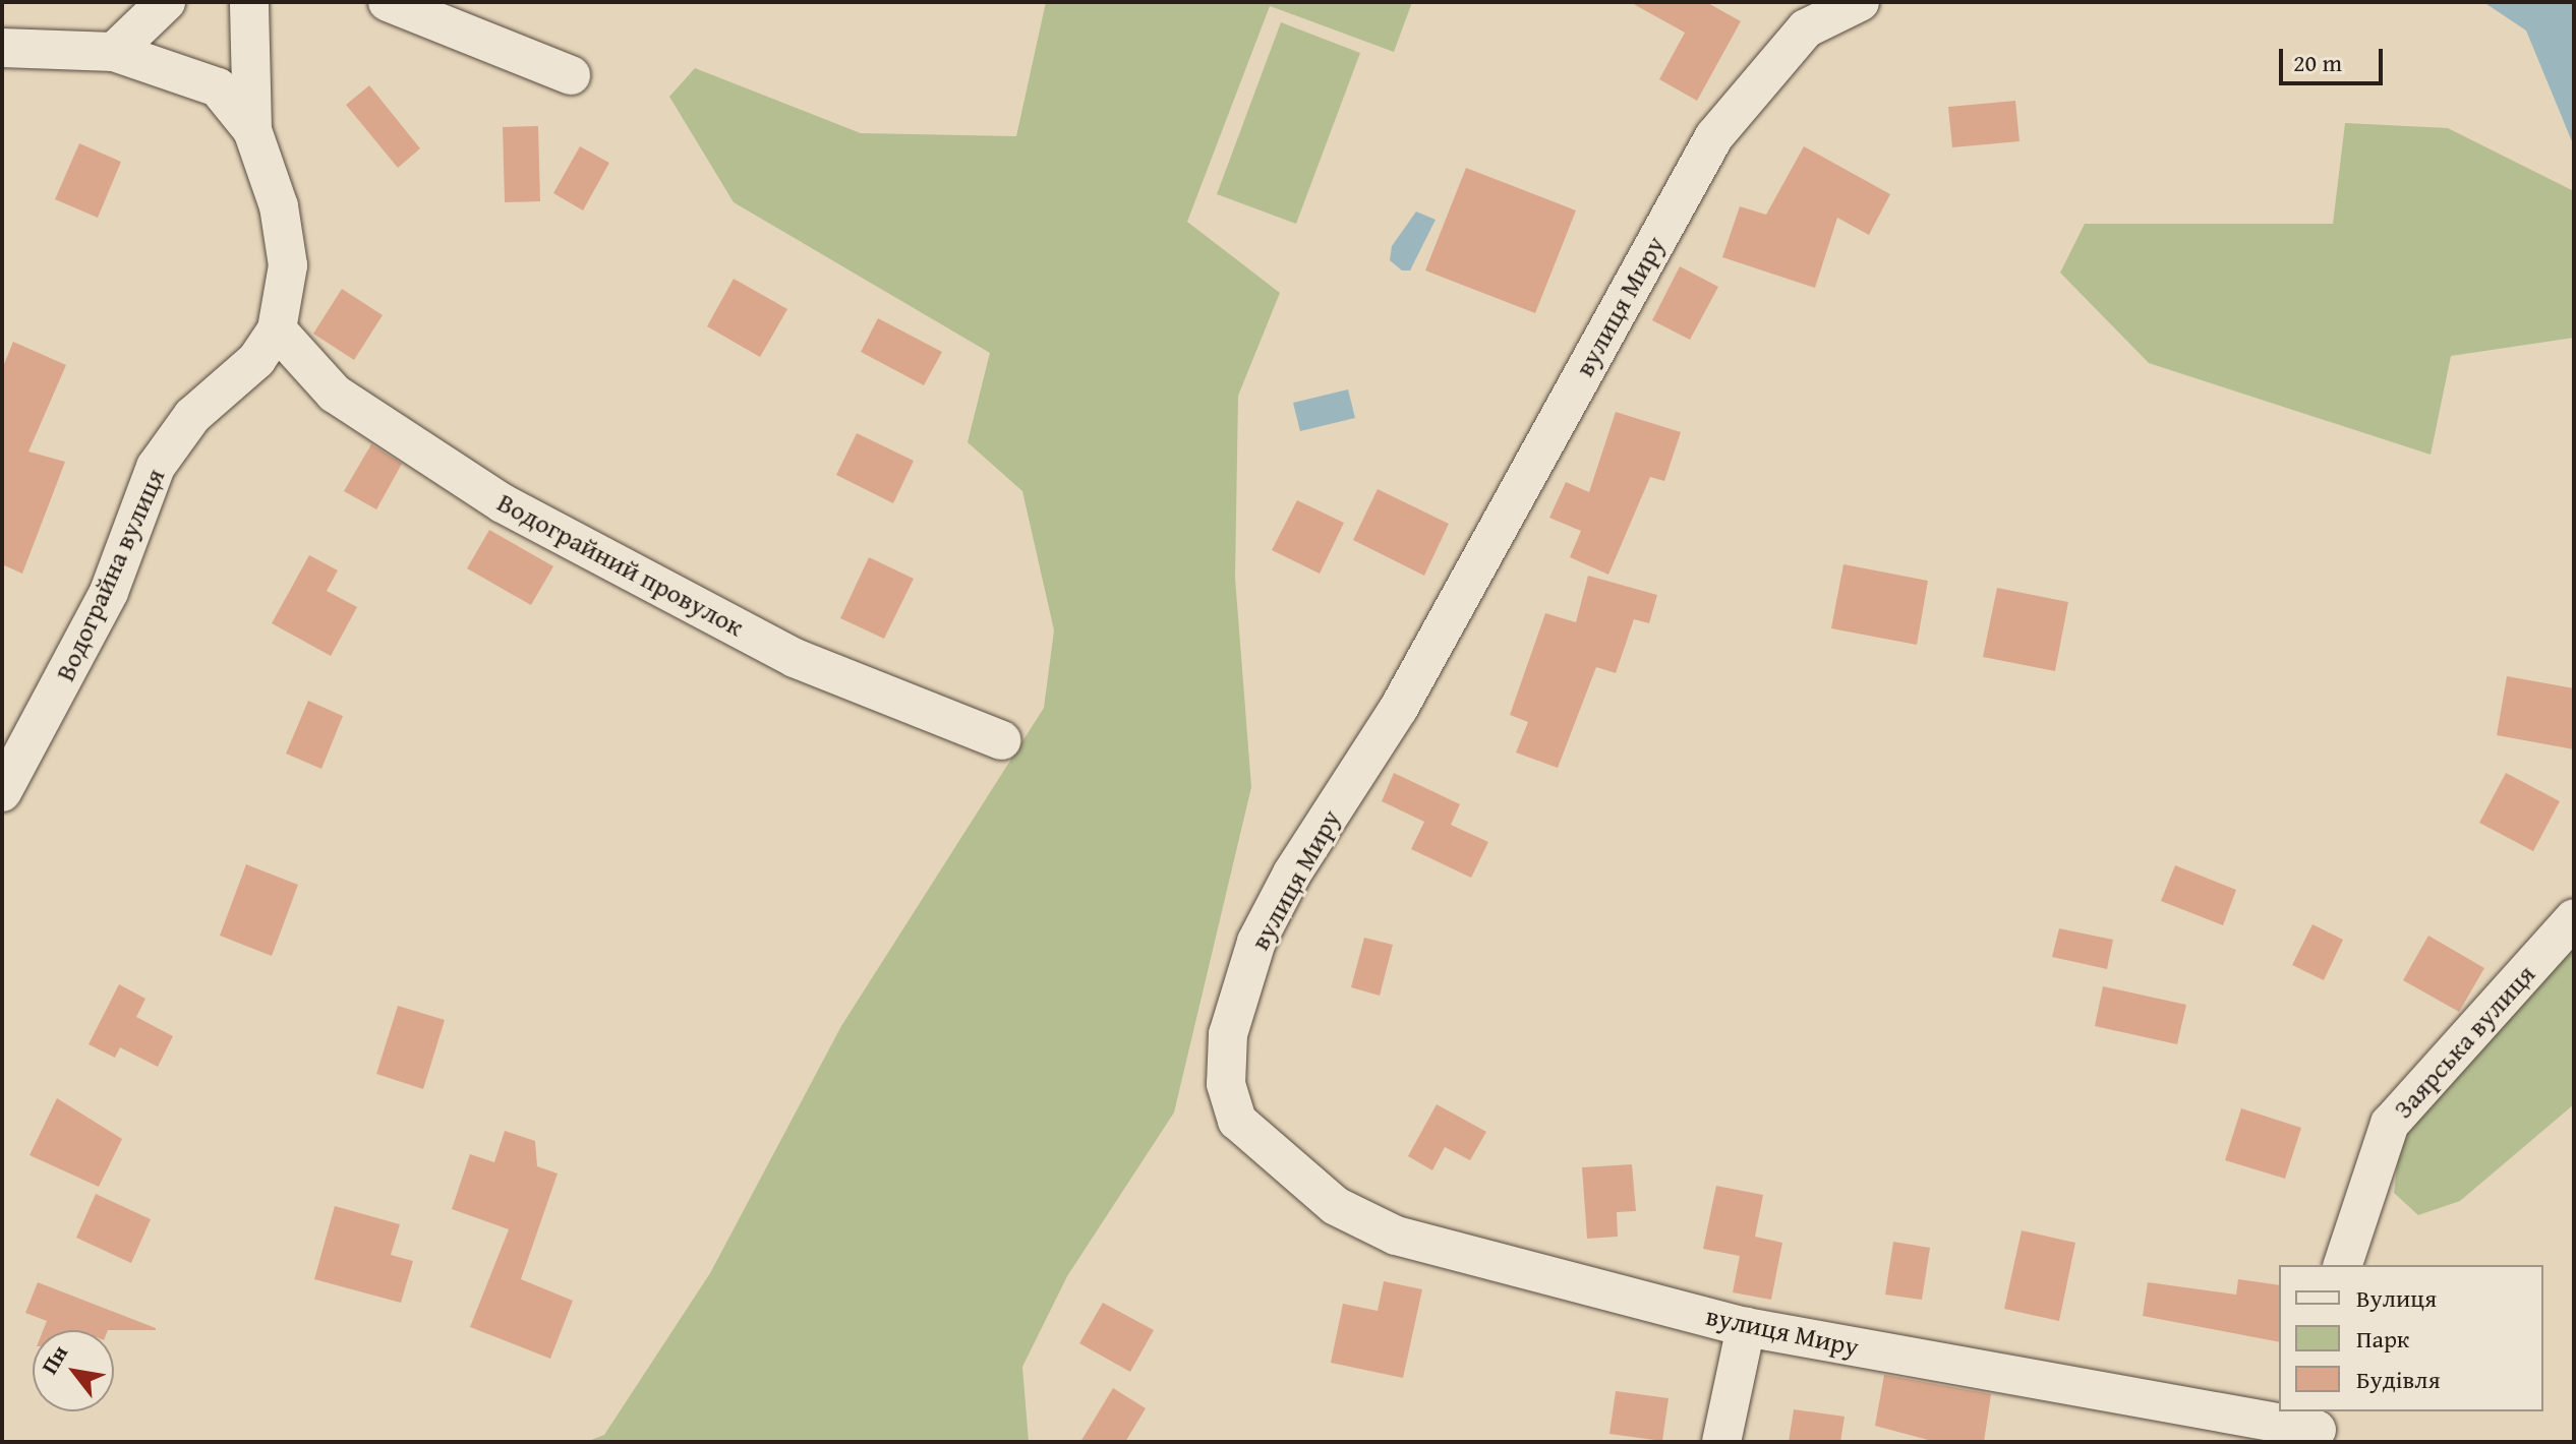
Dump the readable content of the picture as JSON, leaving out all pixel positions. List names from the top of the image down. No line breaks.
{"streets":{"street":["вулиця Миру","Водограйний провулок","Водограйна вулиця","Заярська вулиця"]},"crossings":[["Водограйний провулок","Водограйна вулиця"]],"legend":["Вулиця","Парк","Будівля"],"scale_bar":"20 m","north":"top left"}
